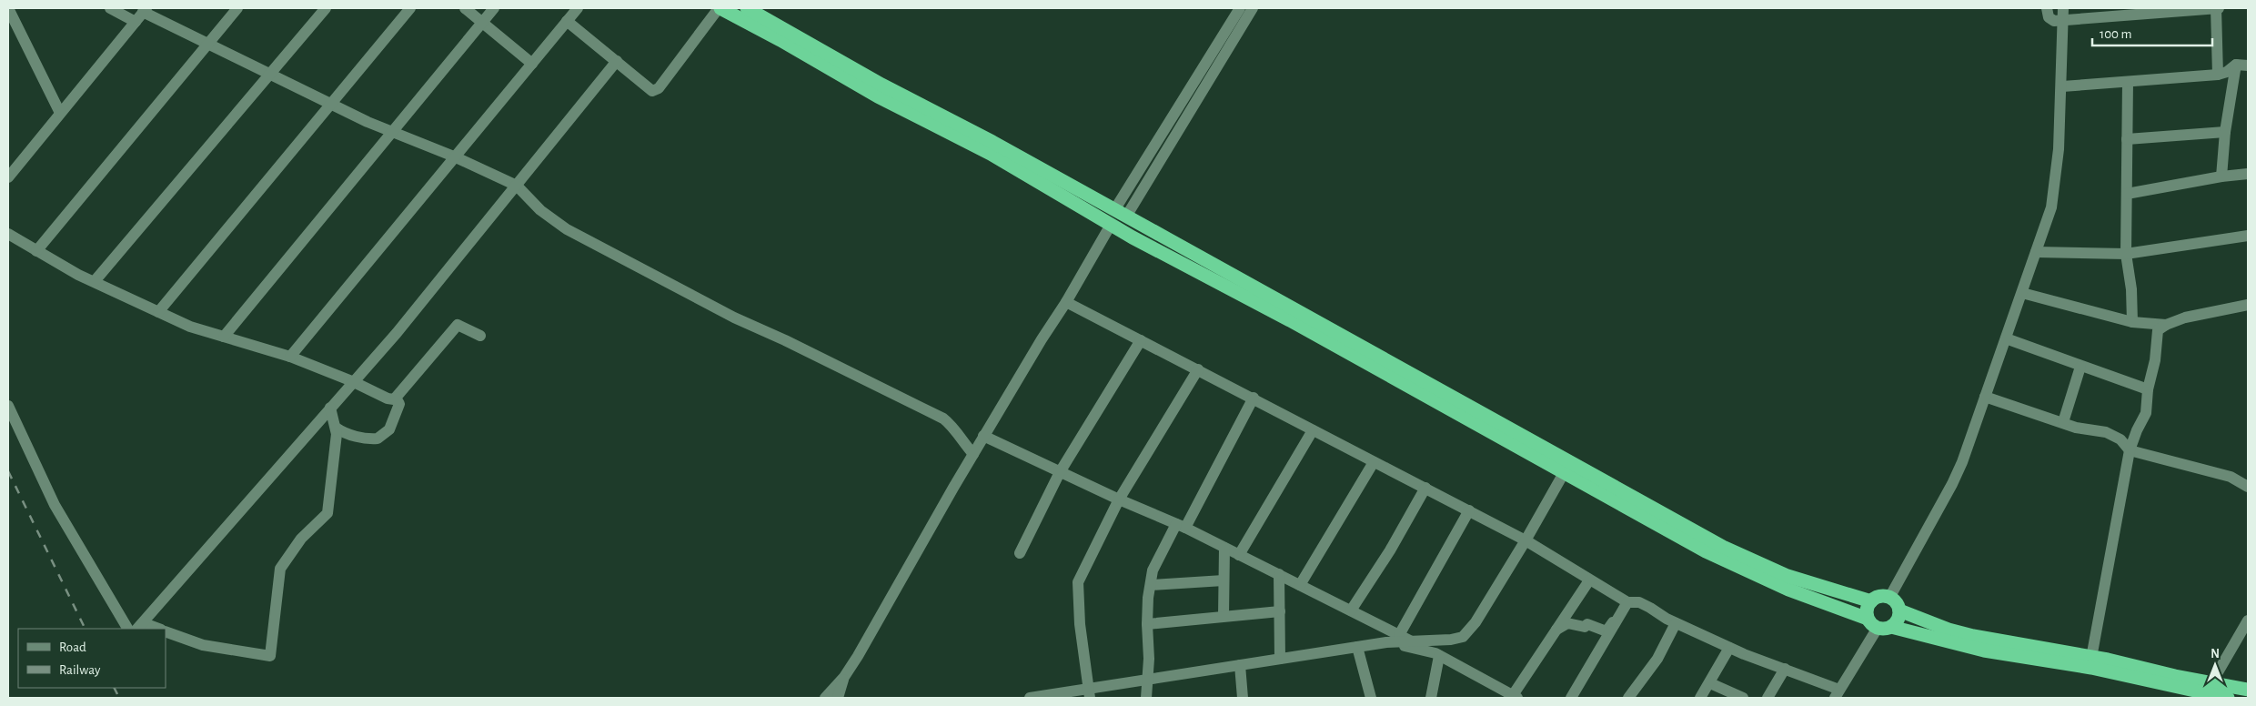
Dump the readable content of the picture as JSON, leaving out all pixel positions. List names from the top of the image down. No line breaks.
{"legend":["Road","Railway"],"scale_bar":"100 m","north":"top"}
